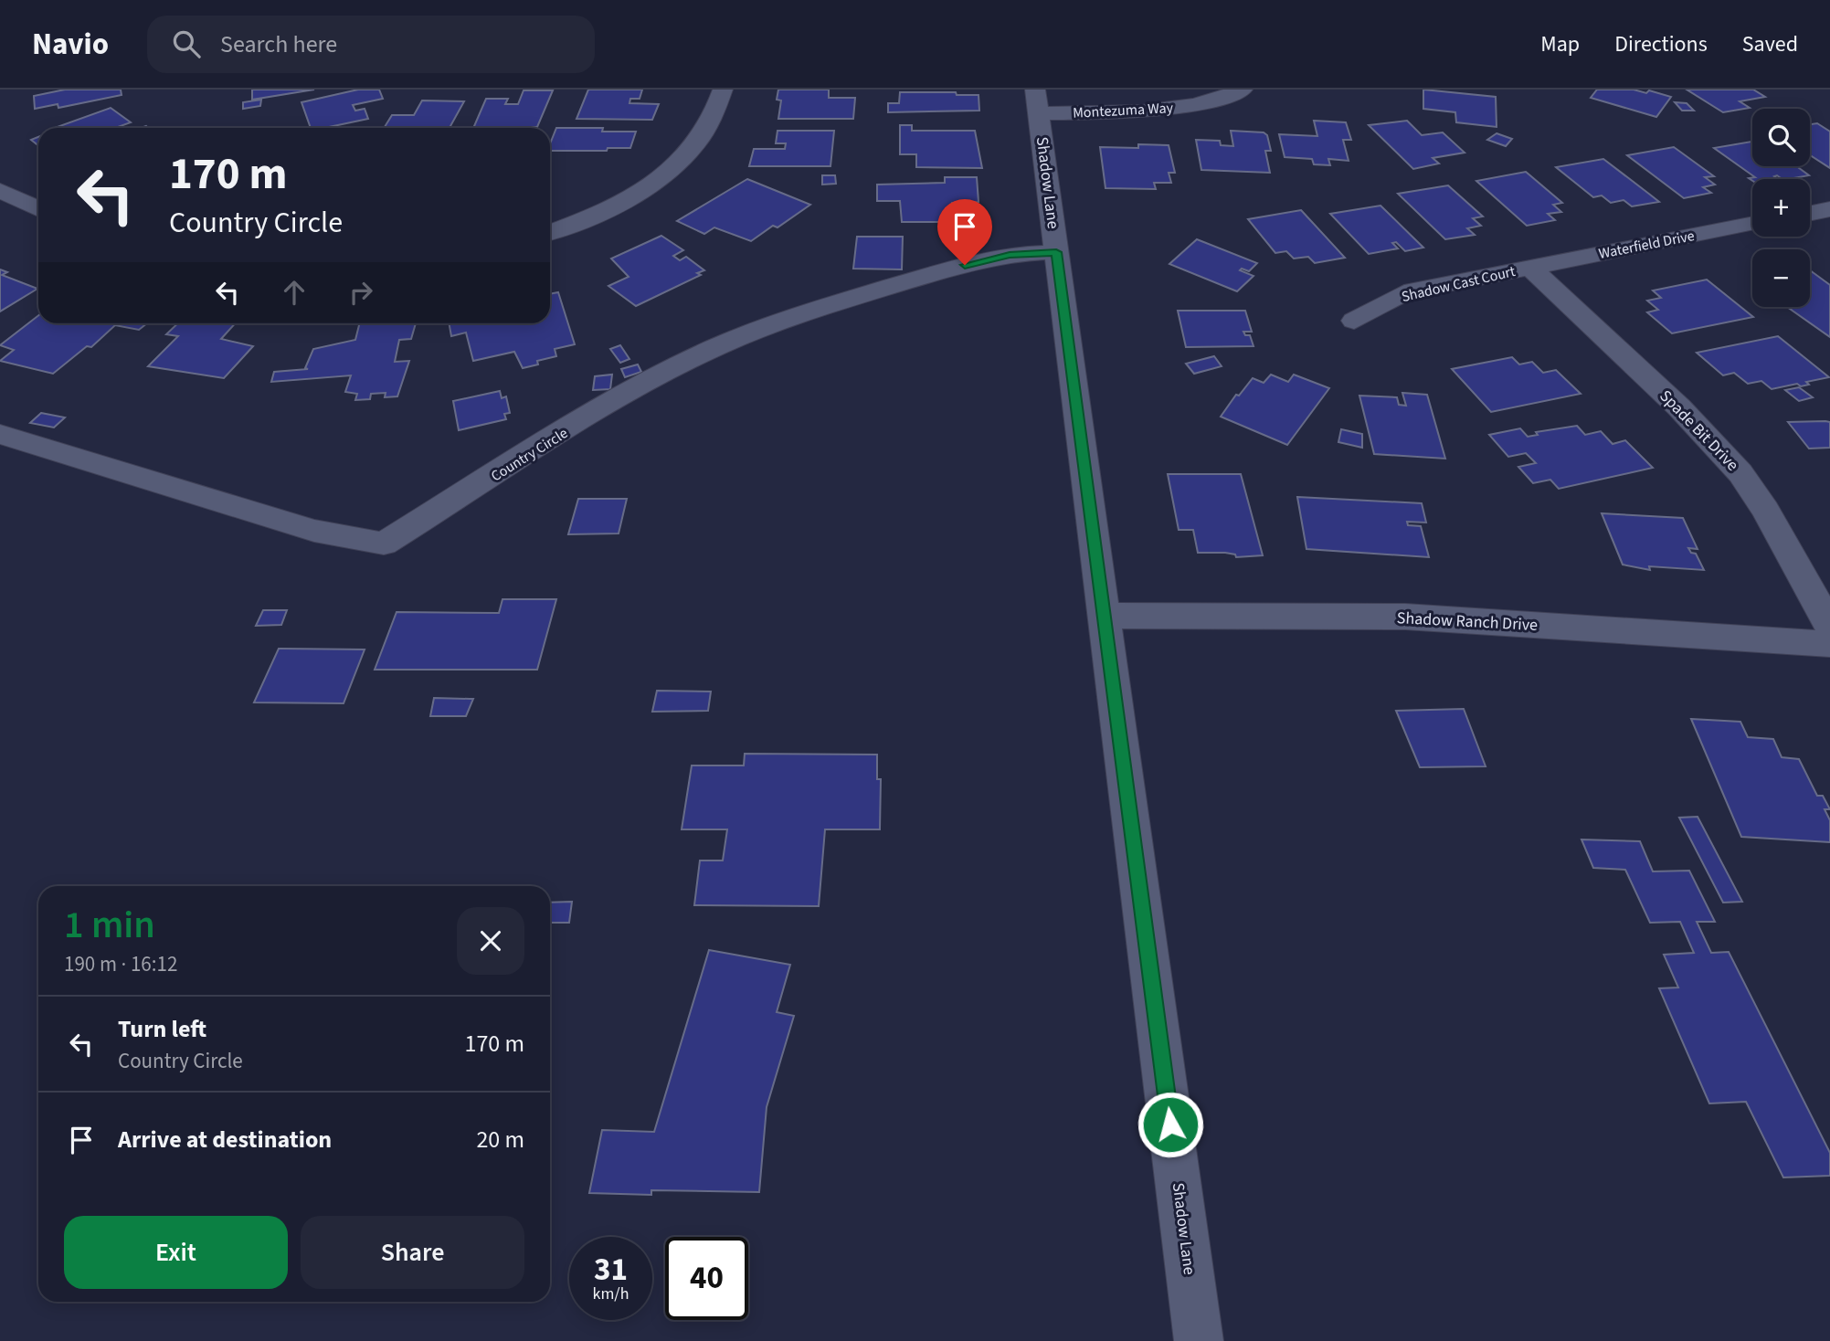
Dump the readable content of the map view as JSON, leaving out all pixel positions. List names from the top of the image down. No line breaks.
{"streets":{"street":["Montezuma Way","Shadow Lane","Waterfield Drive","Shadow Cast Court","Spade Bit Drive","Country Circle","Shadow Ranch Drive"]},"crossings":[["Montezuma Way","Shadow Lane"],["Shadow Lane","Country Circle"],["Shadow Lane","Shadow Ranch Drive"],["Waterfield Drive","Shadow Cast Court"],["Waterfield Drive","Spade Bit Drive"],["Shadow Cast Court","Spade Bit Drive"]],"page":{"header":"Navio","search":"Search here","nav":["Map","Directions","Saved"],"map_buttons":["+","−"],"turn":["170 m","Country Circle"],"heading":["1 min","190 m · 16:12"],"list":[{"name":"Turn left","note":"Country Circle","value":"170 m"},{"name":"Arrive at destination","value":"20 m"}],"buttons":["Exit","Share"],"speed":"31 km/h","limit":"40"}}
